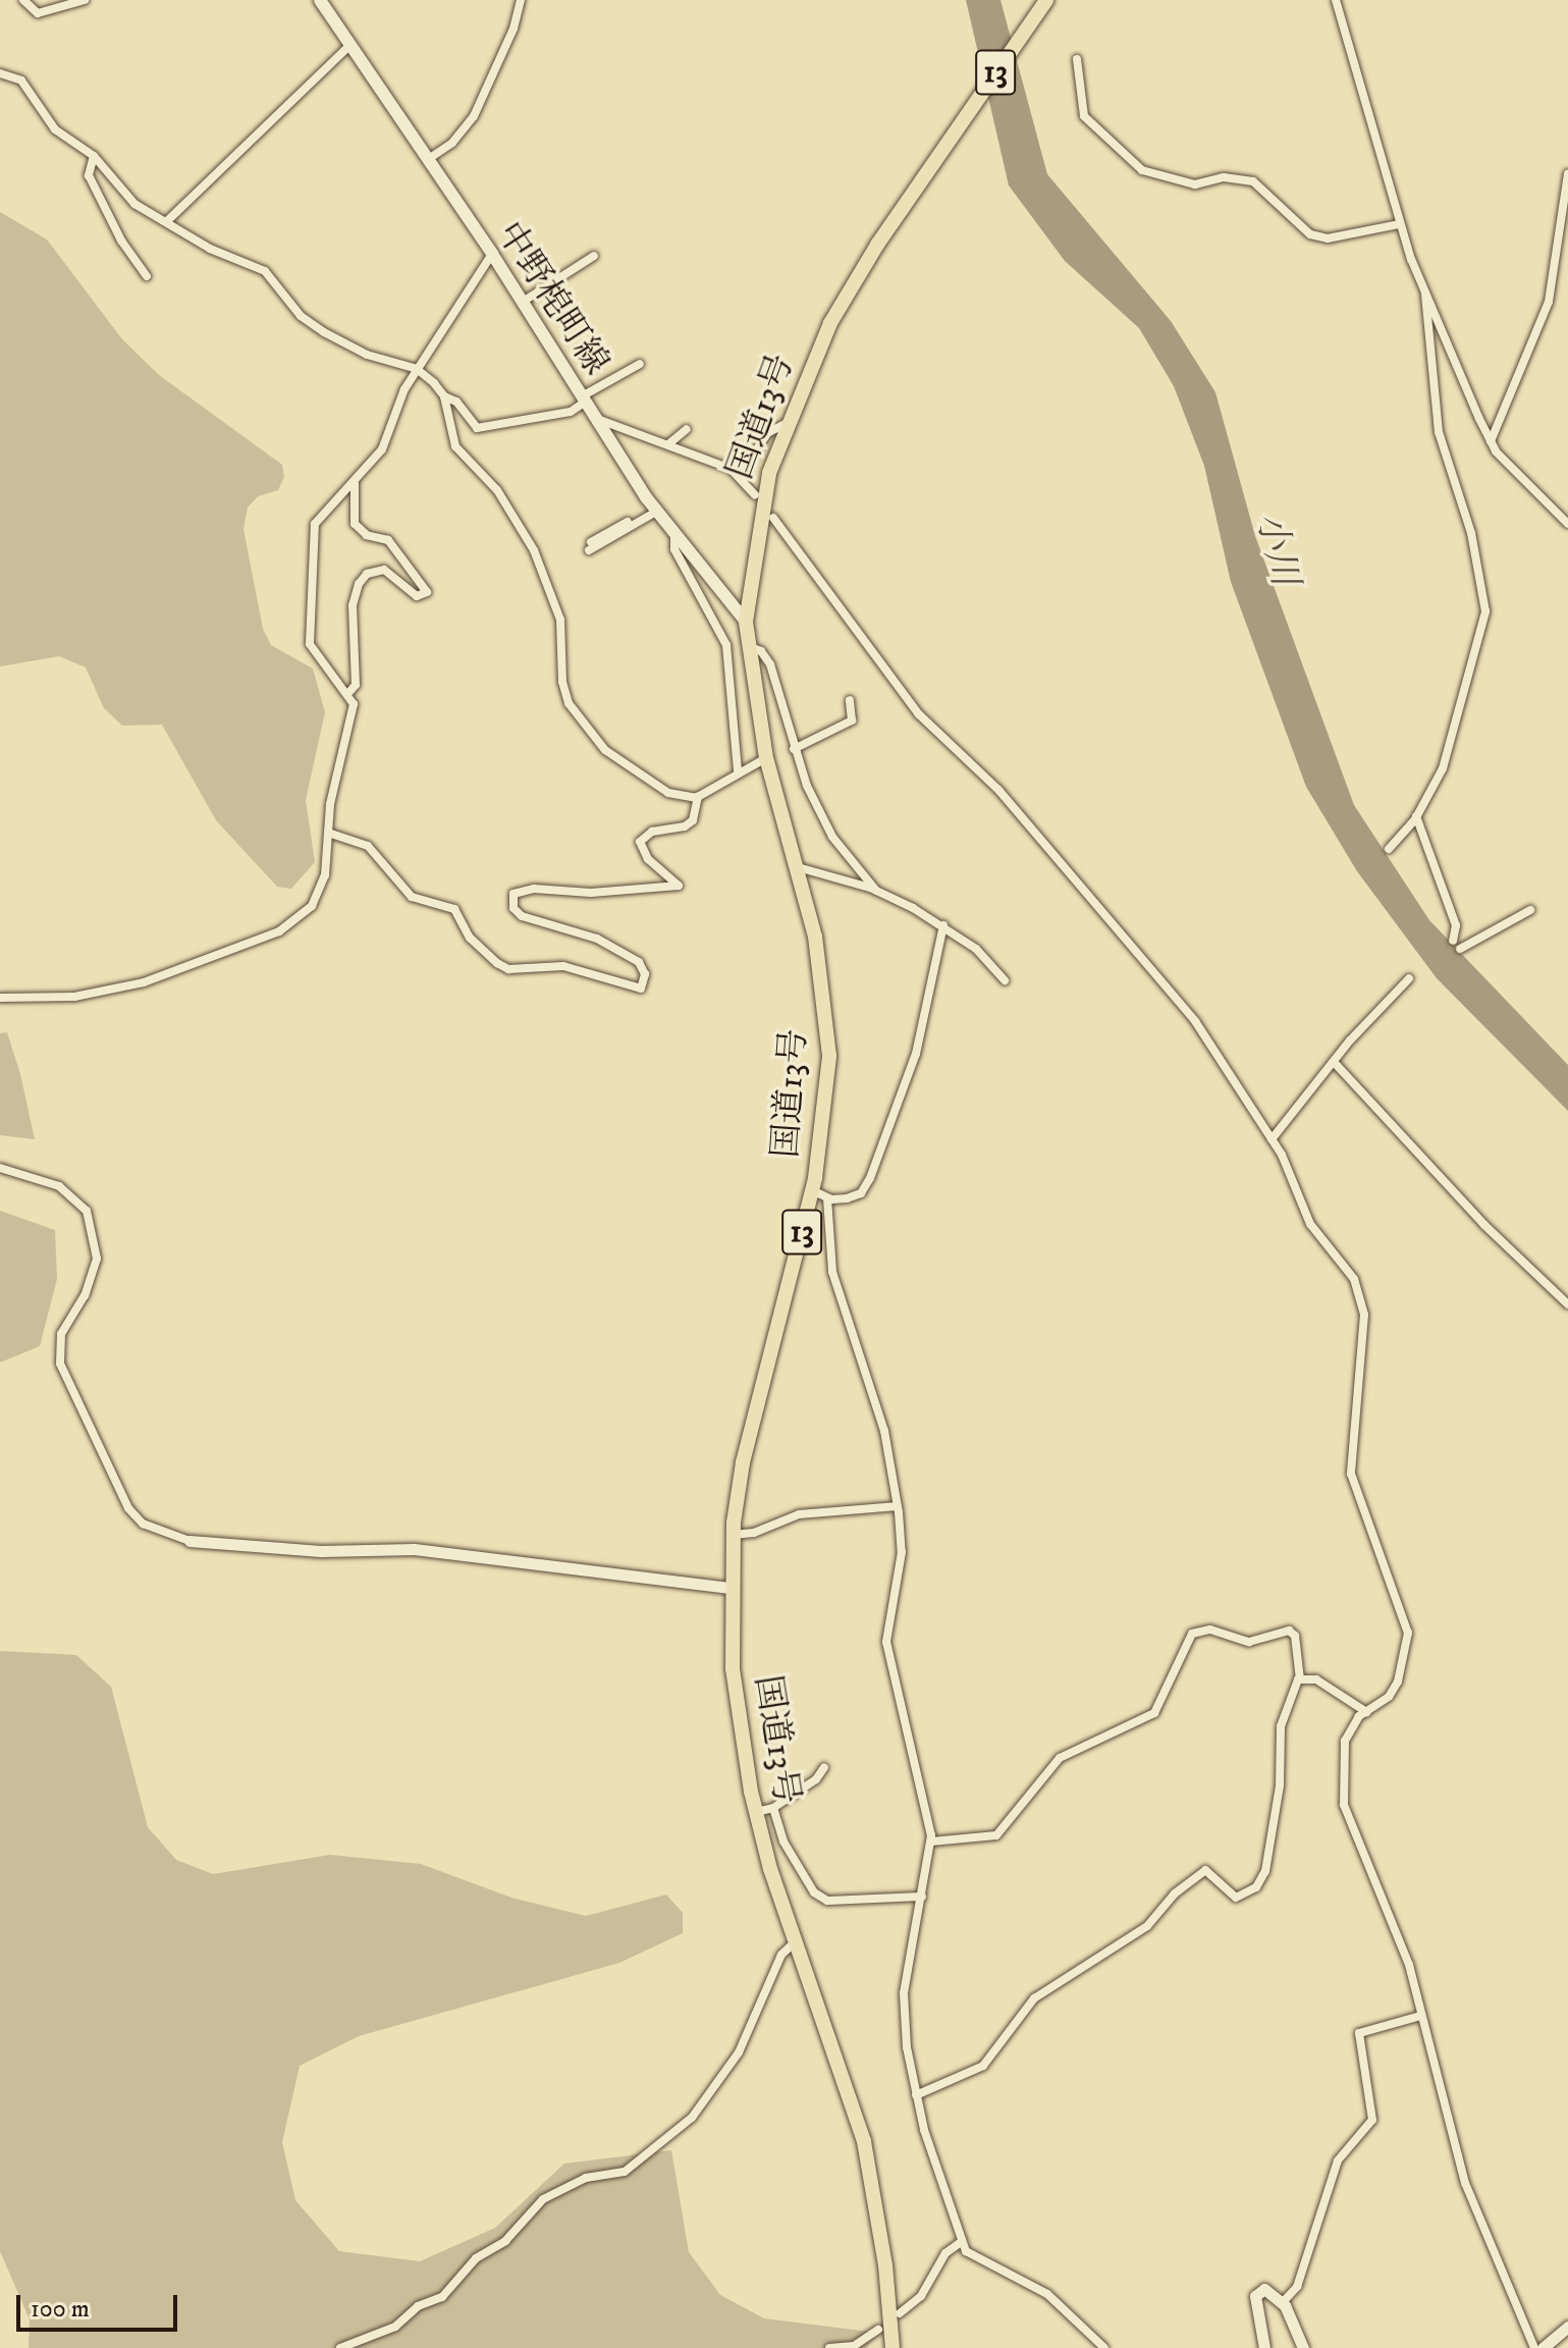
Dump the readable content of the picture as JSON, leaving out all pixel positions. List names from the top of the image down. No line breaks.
{"streets":{"highway":["13","国道13号"],"main road":["中野梍町線"]},"crossings":[["中野梍町線","国道13号"]],"water":["小川"],"scale_bar":"100 m"}
